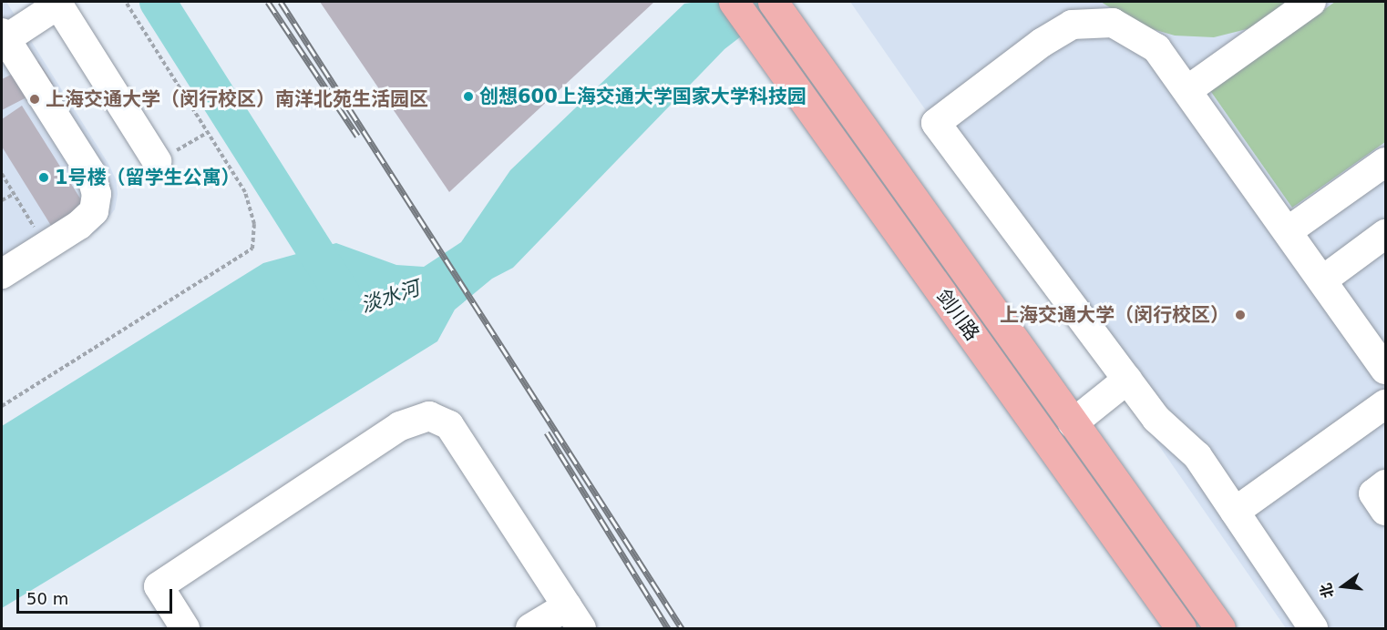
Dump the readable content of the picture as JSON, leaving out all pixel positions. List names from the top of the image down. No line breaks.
{"streets":{"main road":["剑川路"]},"water":["淡水河"],"places":["创想600上海交通大学国家大学科技园","上海交通大学（闵行校区）南洋北苑生活园区","1号楼（留学生公寓）","上海交通大学（闵行校区）"],"scale_bar":"50 m","north":"left"}
